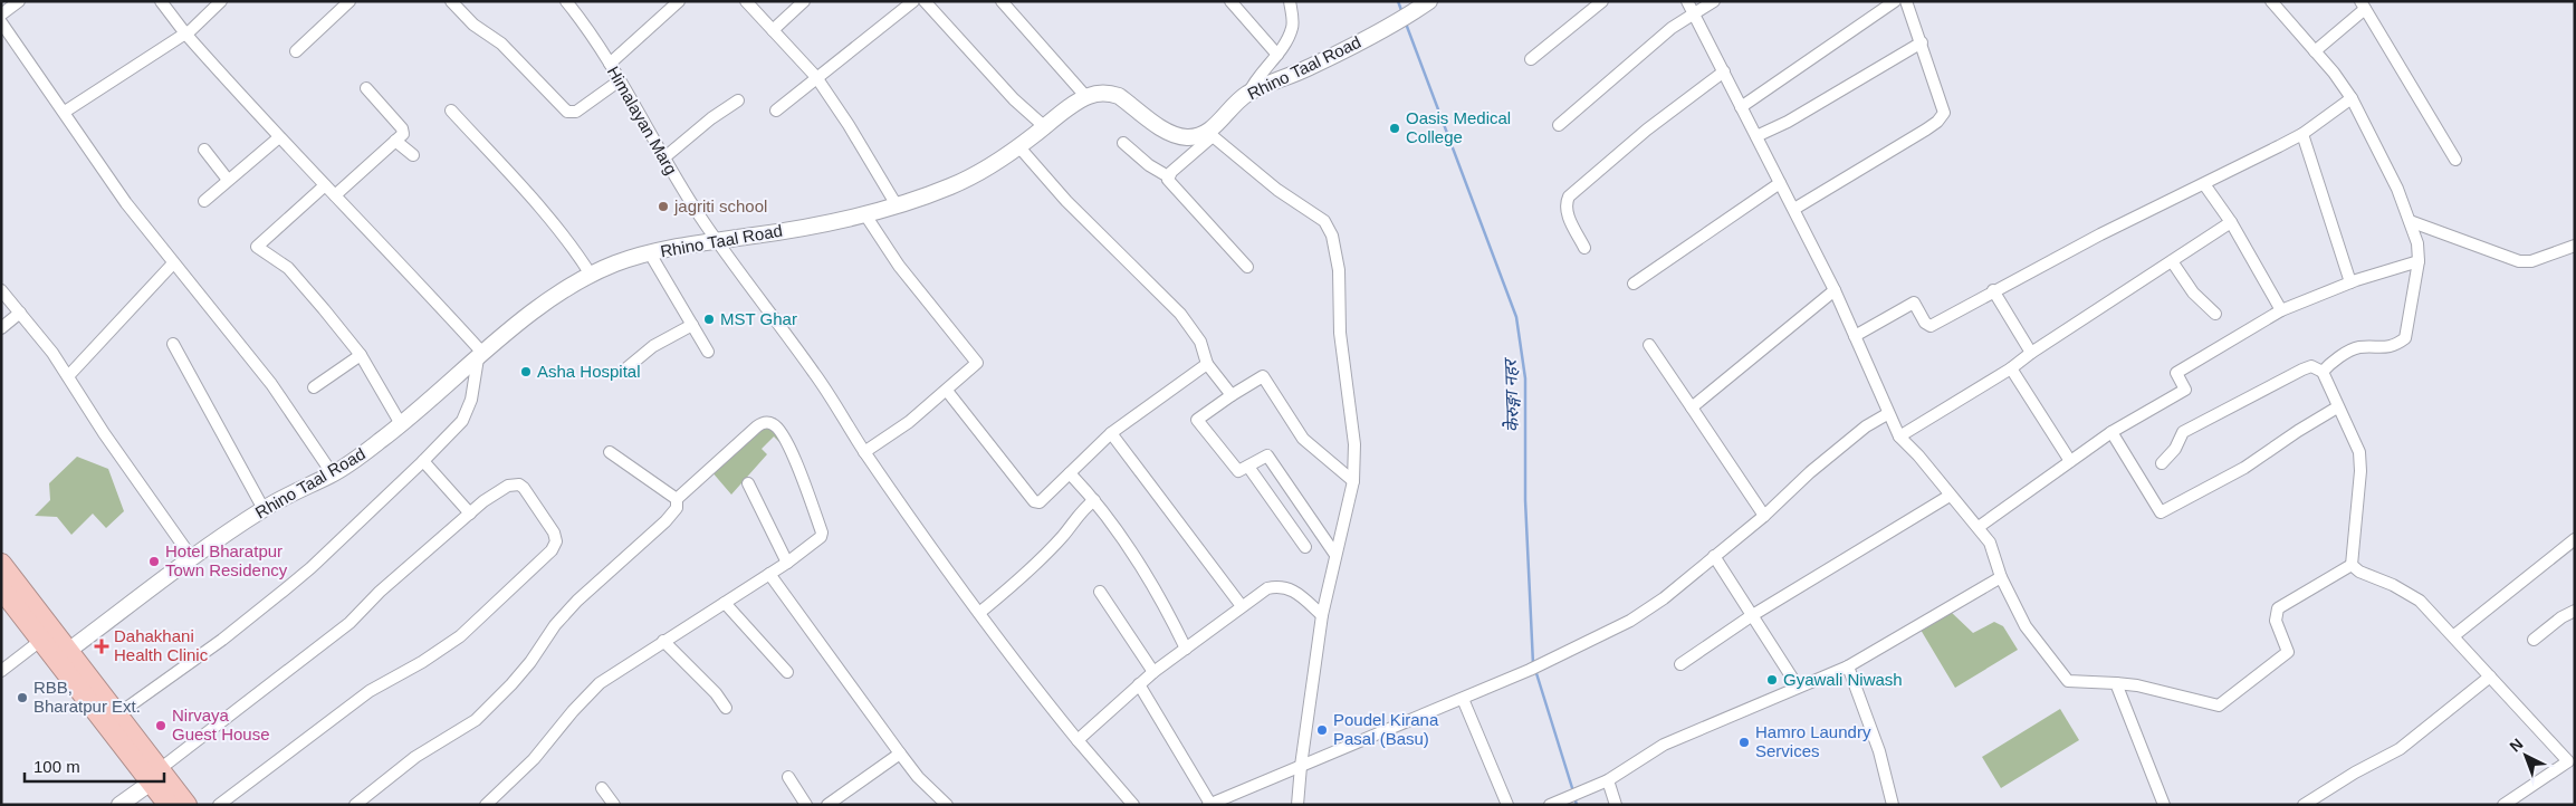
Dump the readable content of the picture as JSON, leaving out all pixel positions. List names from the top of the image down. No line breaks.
{"streets":{"street":["Rhino Taal Road","Himalayan Marg"]},"crossings":[["Rhino Taal Road","Himalayan Marg"]],"water":["केेरुङ्गा नहर"],"places":{"other":["Oasis Medical College","jagriti school","MST Ghar","Asha Hospital","Hotel Bharatpur Town Residency","Gyawali Niwash","RBB, Bharatpur Ext.","Nirvaya Guest House","Poudel Kirana Pasal (Basu)","Hamro Laundry Services"],"health":["Dahakhani Health Clinic"]},"scale_bar":"100 m","north":"top left"}
